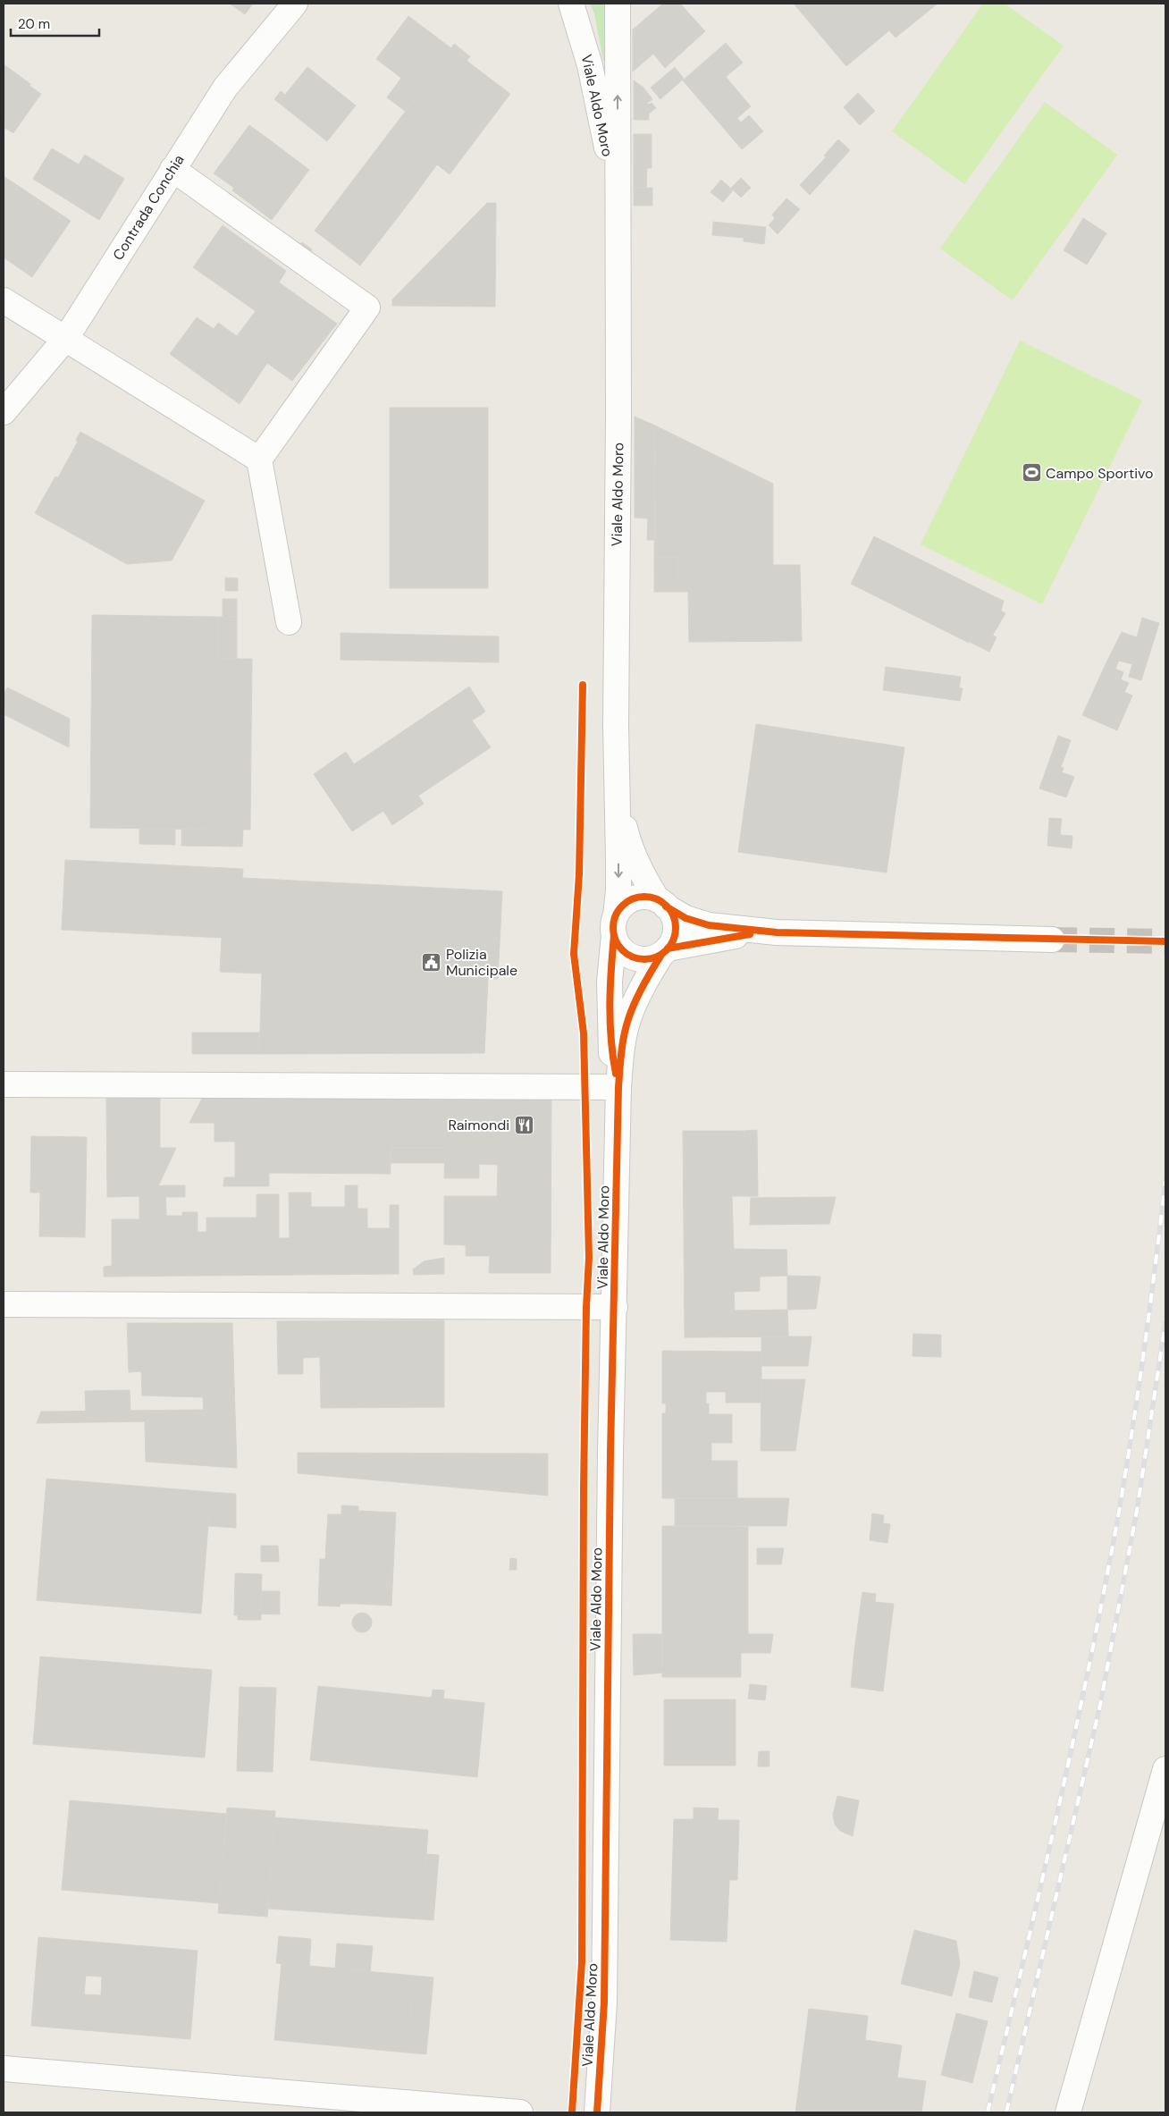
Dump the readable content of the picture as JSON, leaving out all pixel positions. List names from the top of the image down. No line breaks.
{"streets":{"street":["Viale Aldo Moro","Contrada Conchia"]},"places":{"sports":["Campo Sportivo"],"public building":["Polizia Municipale"],"restaurant":["Raimondi"]},"scale_bar":"20 m"}
